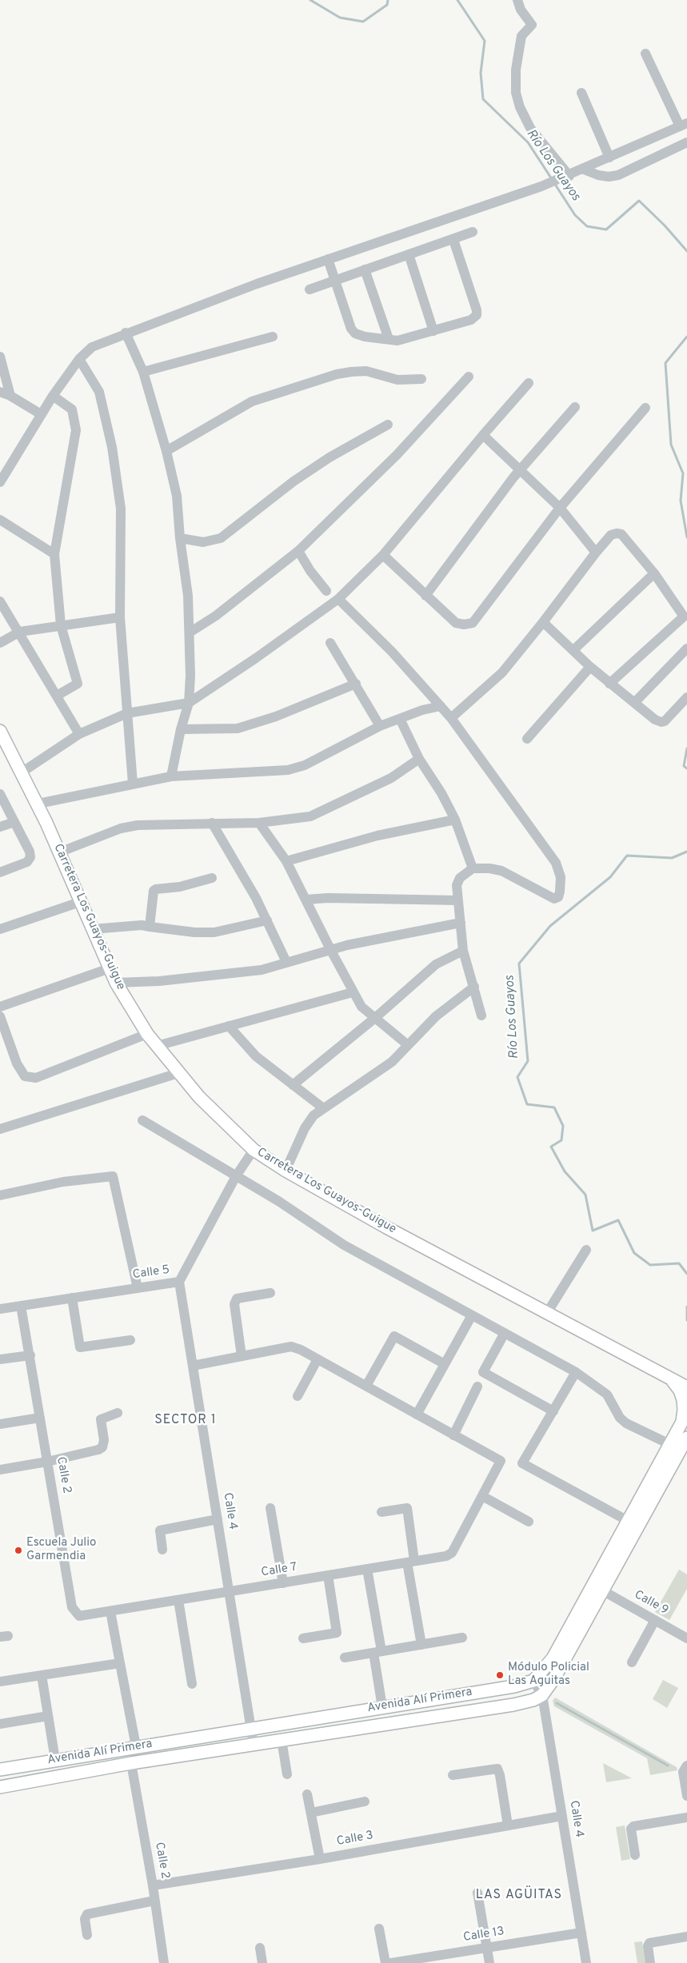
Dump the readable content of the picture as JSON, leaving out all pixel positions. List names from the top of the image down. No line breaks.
{"streets":{"main road":["Carretera Los Guayos-Guigue","Avenida Alí Primera"],"street":["Calle 5","Calle 2","Calle 4","Calle 7","Calle 9","Calle 3","Calle 13"]},"crossings":[["Carretera Los Guayos-Guigue","Calle 5"],["Calle 5","Calle 2"],["Calle 5","Calle 4"],["Calle 2","Calle 7"],["Calle 2","Avenida Alí Primera"],["Calle 2","Calle 3"],["Calle 4","Calle 7"],["Calle 4","Avenida Alí Primera"],["Calle 4","Calle 3"],["Calle 4","Calle 13"]],"districts":["SECTOR 1","LAS AGÜITAS"],"water":["Río Los Guayos"],"places":["Escuela Julio Garmendia","Módulo Policial Las Aguitas"]}
